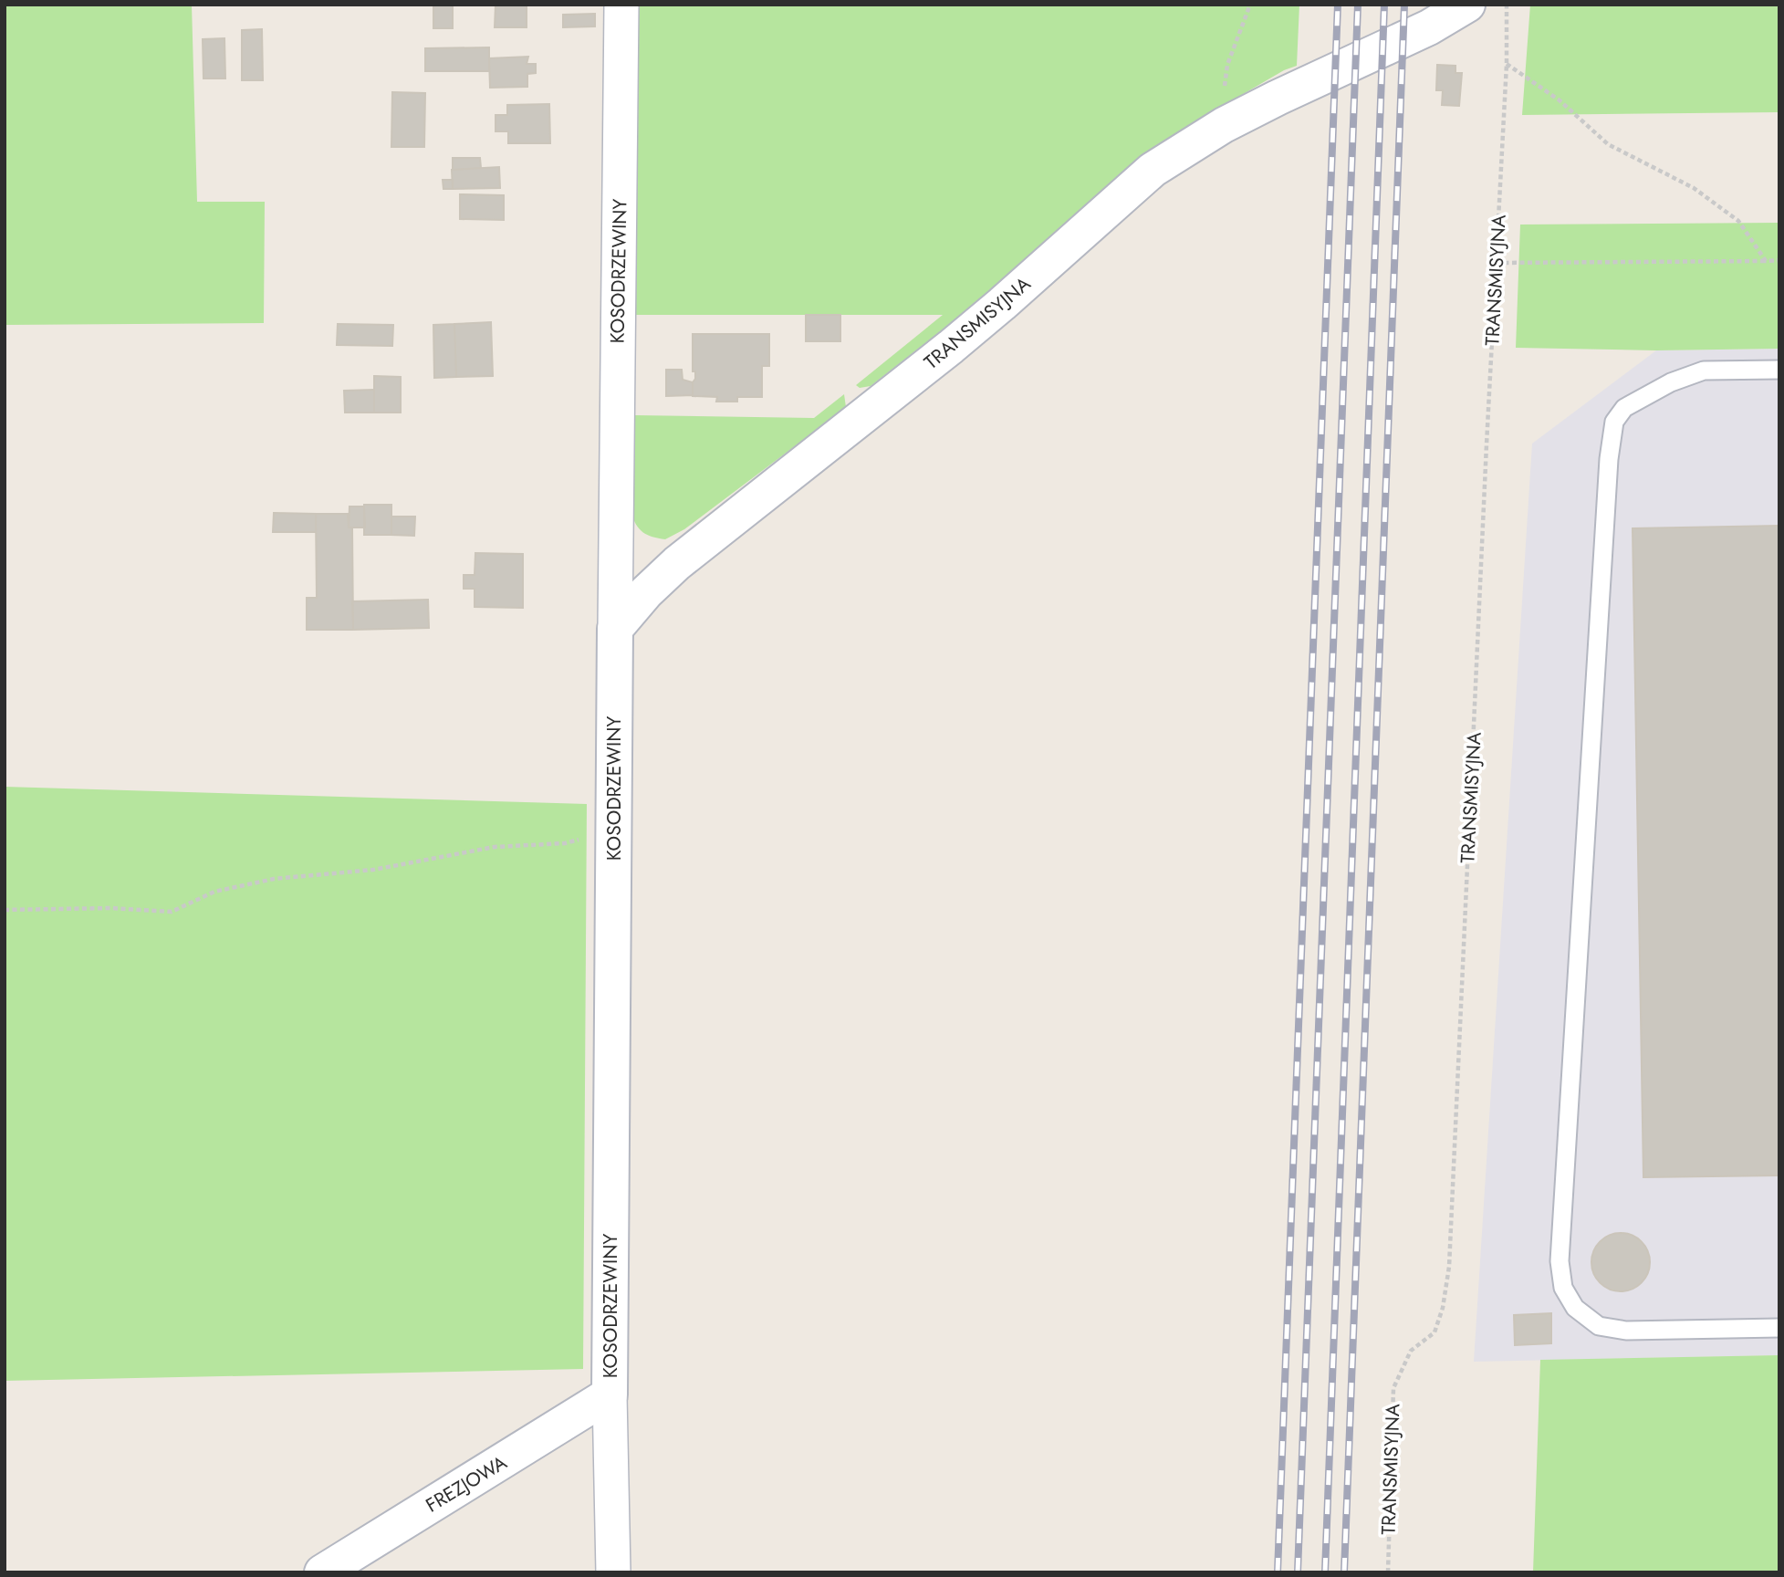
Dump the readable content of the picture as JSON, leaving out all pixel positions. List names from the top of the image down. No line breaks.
{"streets":{"street":["KOSODRZEWINY","TRANSMISYJNA","FREZJOWA"]},"crossings":[["KOSODRZEWINY","TRANSMISYJNA"],["KOSODRZEWINY","FREZJOWA"]]}
